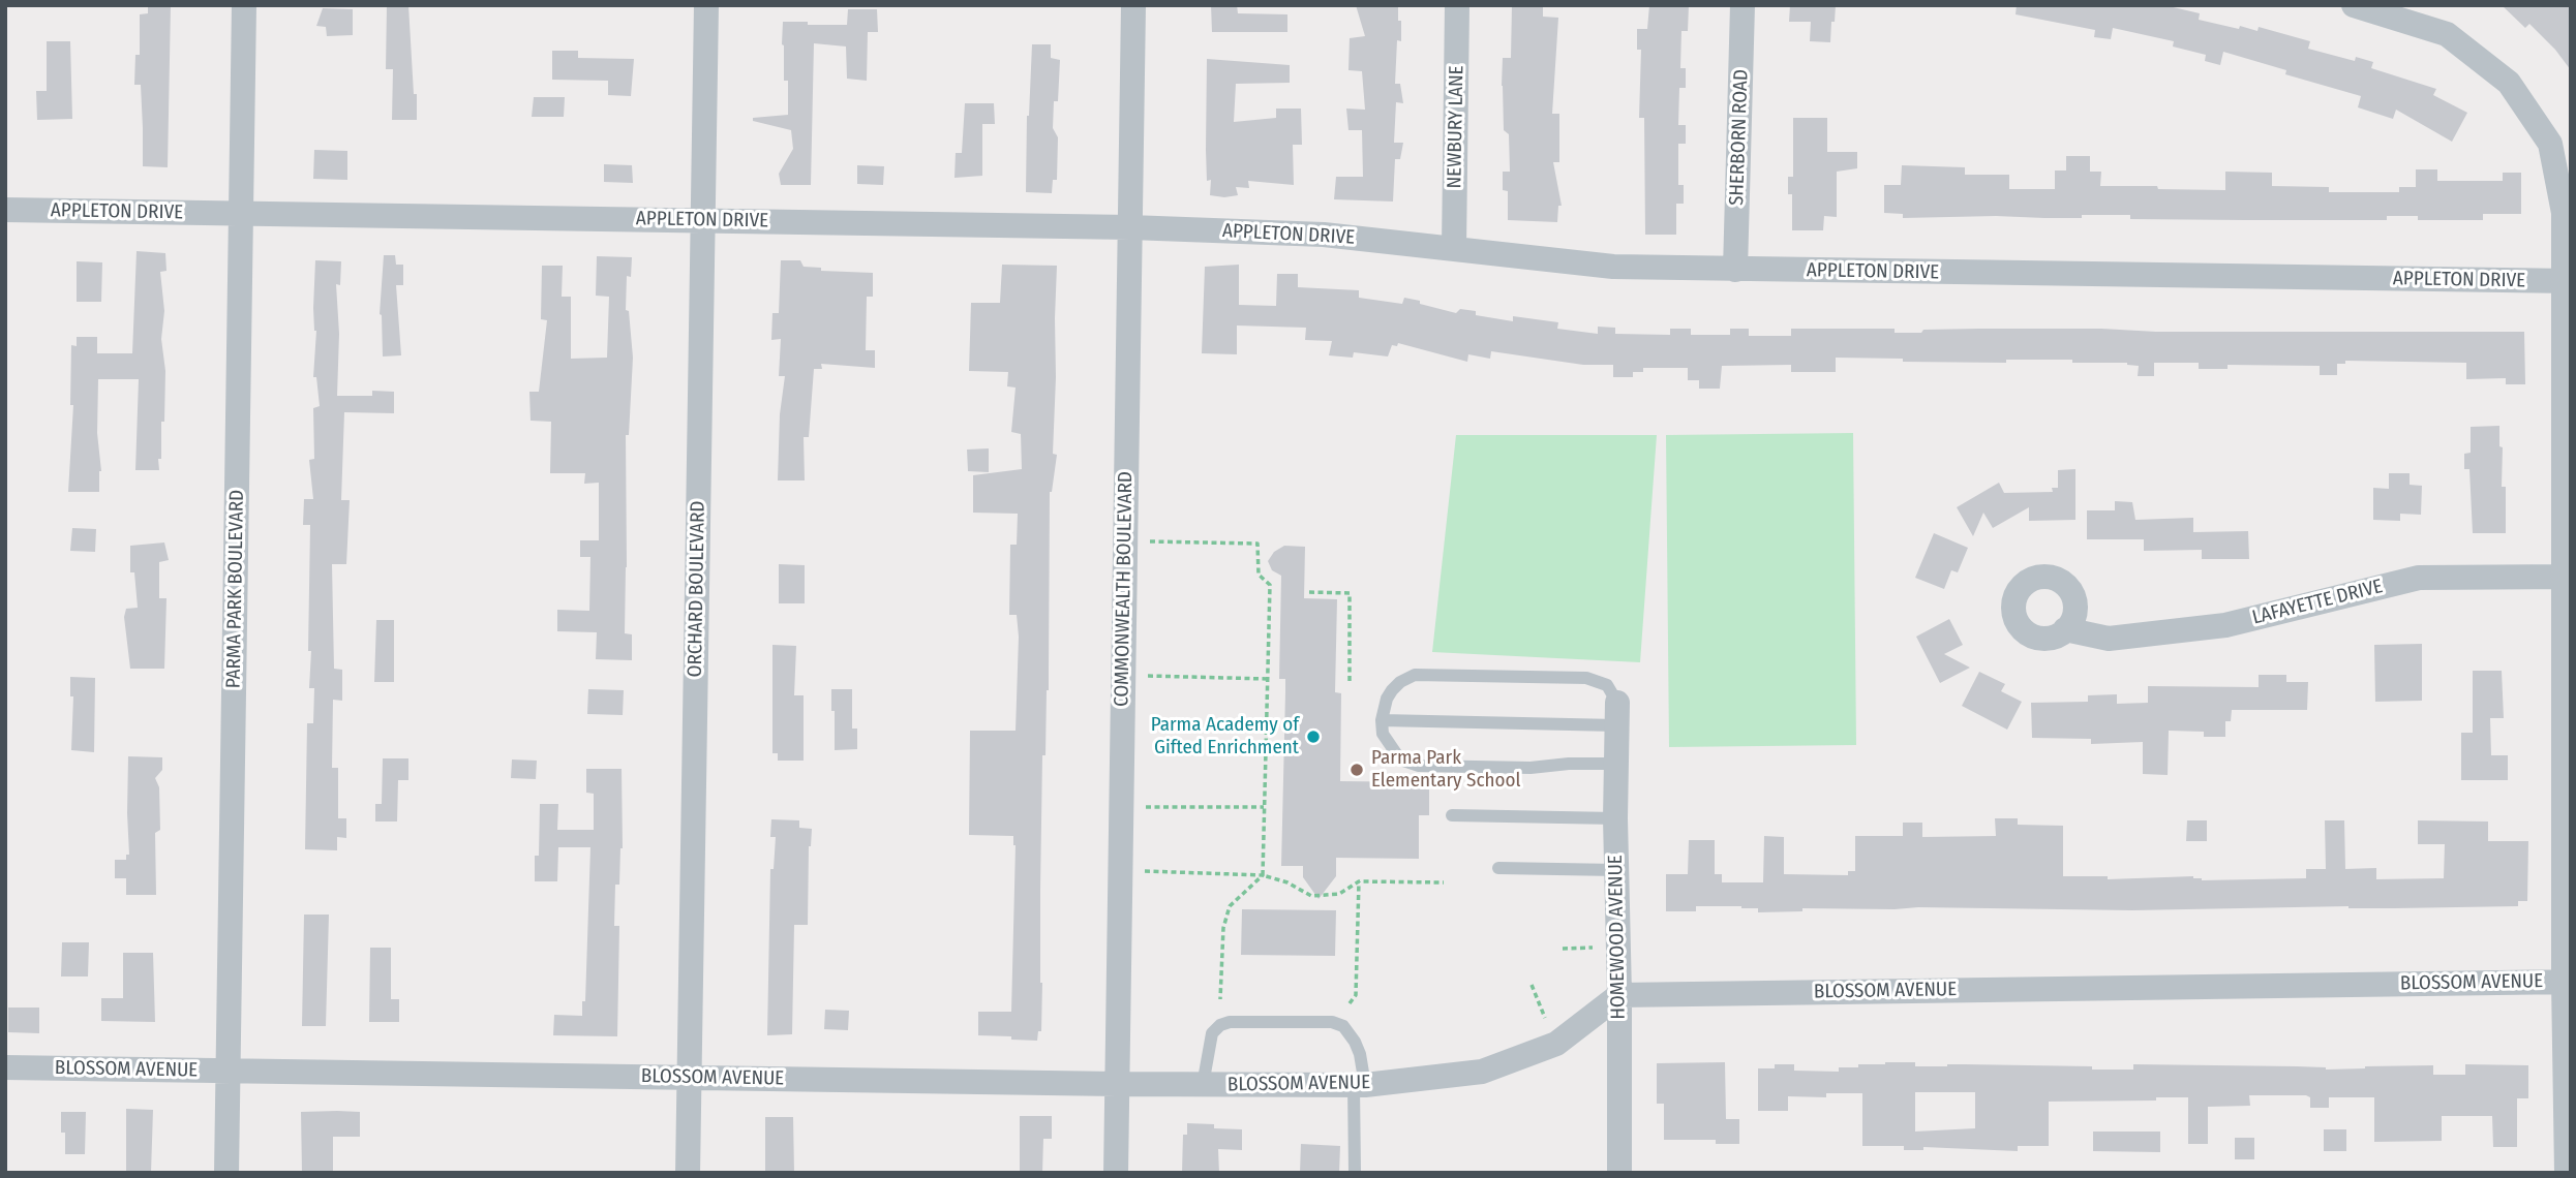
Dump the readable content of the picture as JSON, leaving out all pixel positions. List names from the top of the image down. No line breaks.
{"streets":{"street":["NEWBURY LANE","SHERBORN ROAD","APPLETON DRIVE","PARMA PARK BOULEVARD","ORCHARD BOULEVARD","COMMONWEALTH BOULEVARD","LAFAYETTE DRIVE","HOMEWOOD AVENUE","BLOSSOM AVENUE"]},"crossings":[["NEWBURY LANE","APPLETON DRIVE"],["SHERBORN ROAD","APPLETON DRIVE"],["APPLETON DRIVE","PARMA PARK BOULEVARD"],["APPLETON DRIVE","ORCHARD BOULEVARD"],["APPLETON DRIVE","COMMONWEALTH BOULEVARD"],["PARMA PARK BOULEVARD","BLOSSOM AVENUE"],["ORCHARD BOULEVARD","BLOSSOM AVENUE"],["COMMONWEALTH BOULEVARD","BLOSSOM AVENUE"],["HOMEWOOD AVENUE","BLOSSOM AVENUE"]],"places":["Parma Academy of Gifted Enrichment","Parma Park Elementary School"]}
